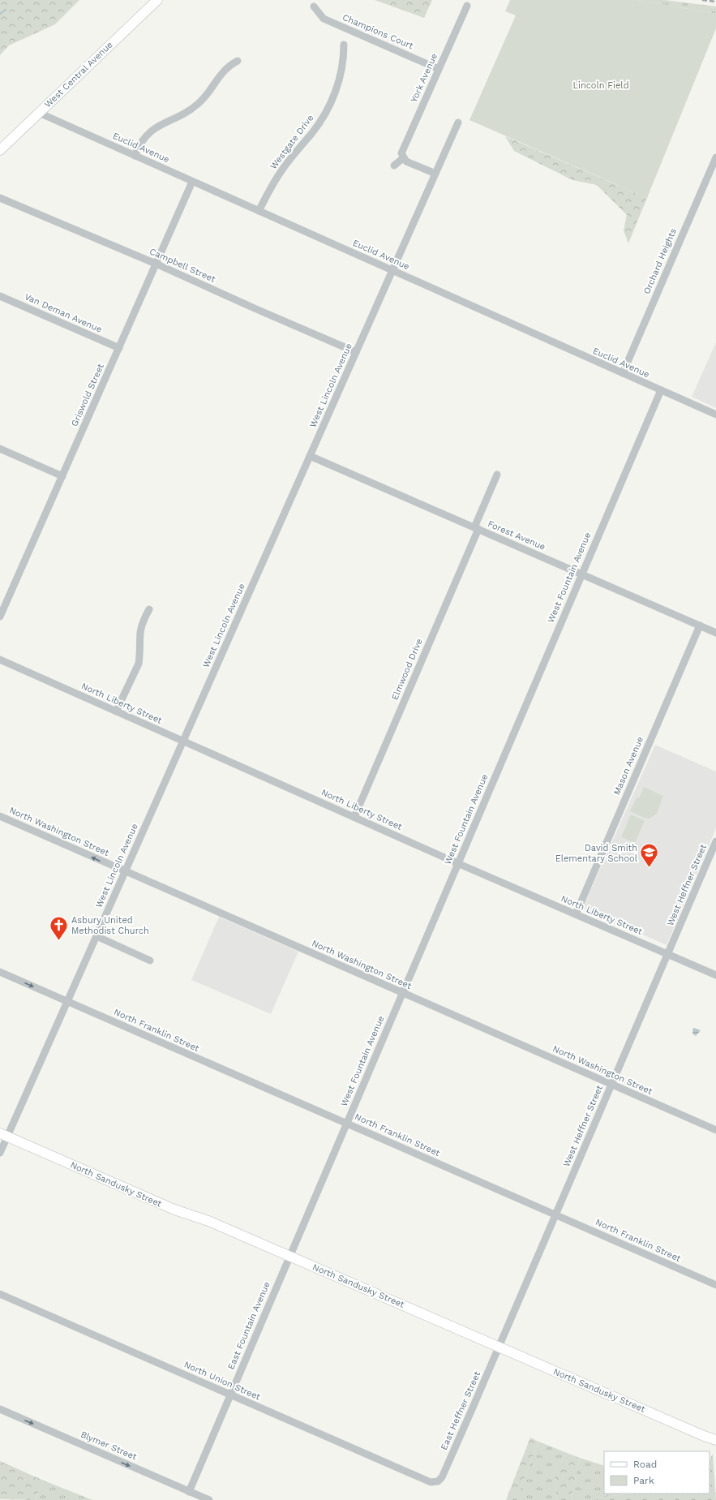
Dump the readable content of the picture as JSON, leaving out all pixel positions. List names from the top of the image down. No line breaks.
{"streets":{"street":["Champions Court","West Central Avenue","York Avenue","Westgate Drive","Euclid Avenue","Orchard Heights","Campbell Street","Van Deman Avenue","West Lincoln Avenue","Griswold Street","Forest Avenue","West Fountain Avenue","Elmwood Drive","North Liberty Street","Mason Avenue","North Washington Street","West Heffner Street","North Franklin Street","North Sandusky Street","East Fountain Avenue","North Union Street","East Heffner Street","Blymer Street"]},"crossings":[["Champions Court","York Avenue"],["West Central Avenue","Euclid Avenue"],["Westgate Drive","Euclid Avenue"],["Euclid Avenue","Orchard Heights"],["Euclid Avenue","West Lincoln Avenue"],["Euclid Avenue","Griswold Street"],["Euclid Avenue","West Fountain Avenue"],["Campbell Street","West Lincoln Avenue"],["Campbell Street","Griswold Street"],["Van Deman Avenue","Griswold Street"],["West Lincoln Avenue","Forest Avenue"],["West Lincoln Avenue","North Liberty Street"],["West Lincoln Avenue","North Washington Street"],["West Lincoln Avenue","North Franklin Street"],["West Lincoln Avenue","North Sandusky Street"],["Forest Avenue","West Fountain Avenue"],["Forest Avenue","Elmwood Drive"],["Forest Avenue","Mason Avenue"],["West Fountain Avenue","North Liberty Street"],["West Fountain Avenue","North Washington Street"],["West Fountain Avenue","North Franklin Street"],["West Fountain Avenue","North Sandusky Street"],["West Fountain Avenue","East Fountain Avenue"],["Elmwood Drive","North Liberty Street"],["North Liberty Street","Mason Avenue"],["North Liberty Street","West Heffner Street"],["North Washington Street","West Heffner Street"],["West Heffner Street","North Franklin Street"],["West Heffner Street","North Sandusky Street"],["West Heffner Street","East Heffner Street"],["North Sandusky Street","East Fountain Avenue"],["North Sandusky Street","East Heffner Street"],["East Fountain Avenue","North Union Street"],["East Fountain Avenue","Blymer Street"],["North Union Street","East Heffner Street"]],"one_way":["Blymer Street"],"parks":["Lincoln Field"],"places":{"school or university":["David Smith Elementary School"],"church":["Asbury United Methodist Church"]},"legend":["Road","Park"]}
